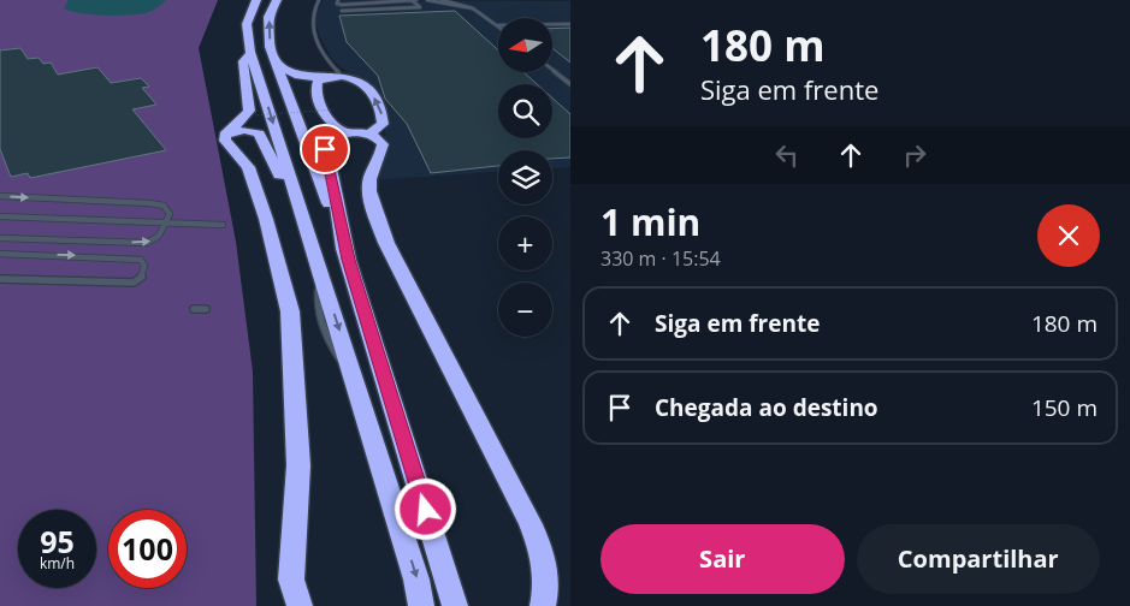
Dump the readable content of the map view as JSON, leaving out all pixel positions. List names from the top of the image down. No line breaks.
{"north":"left","page":{"turn":["180 m","Siga em frente"],"map_buttons":["+","−"],"heading":["1 min","330 m · 15:54"],"list":[{"name":"Siga em frente","value":"180 m"},{"name":"Chegada ao destino","value":"150 m"}],"speed":"95 km/h","limit":"100","buttons":["Sair","Compartilhar"]}}
